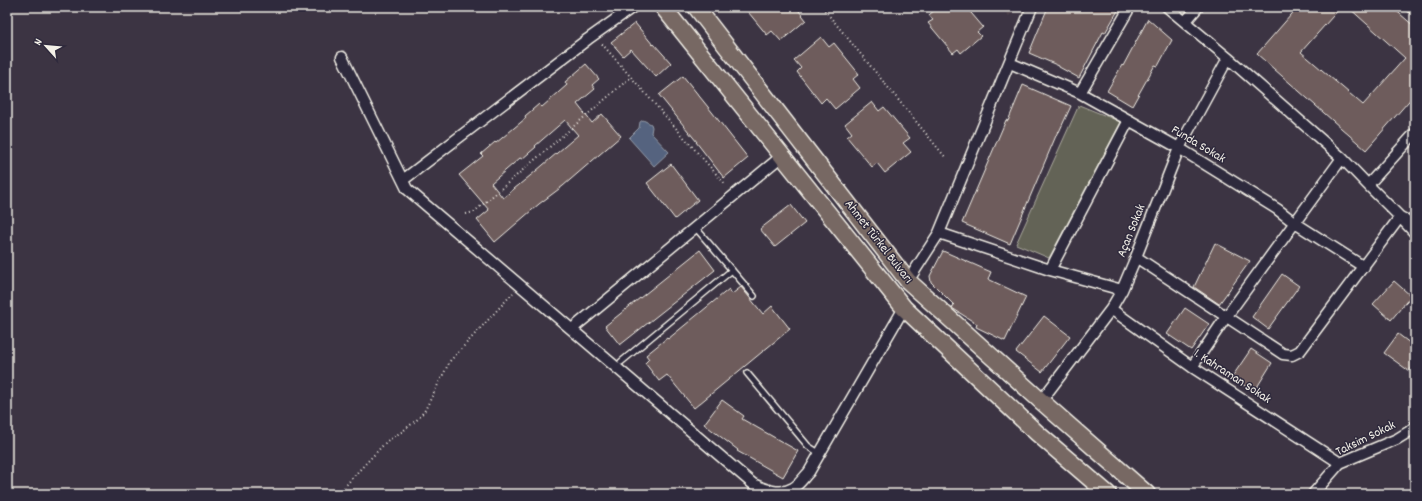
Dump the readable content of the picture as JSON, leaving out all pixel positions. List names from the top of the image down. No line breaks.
{"streets":{"main road":["Ahmet Türkel Bulvarı"],"street":["Funda Sokak","Açan Sokak","1. Kahraman Sokak","Taksim Sokak"]},"crossings":[["Funda Sokak","Açan Sokak"],["Açan Sokak","Ahmet Türkel Bulvarı"],["Açan Sokak","1. Kahraman Sokak"],["1. Kahraman Sokak","Taksim Sokak"]],"north":"top left"}
